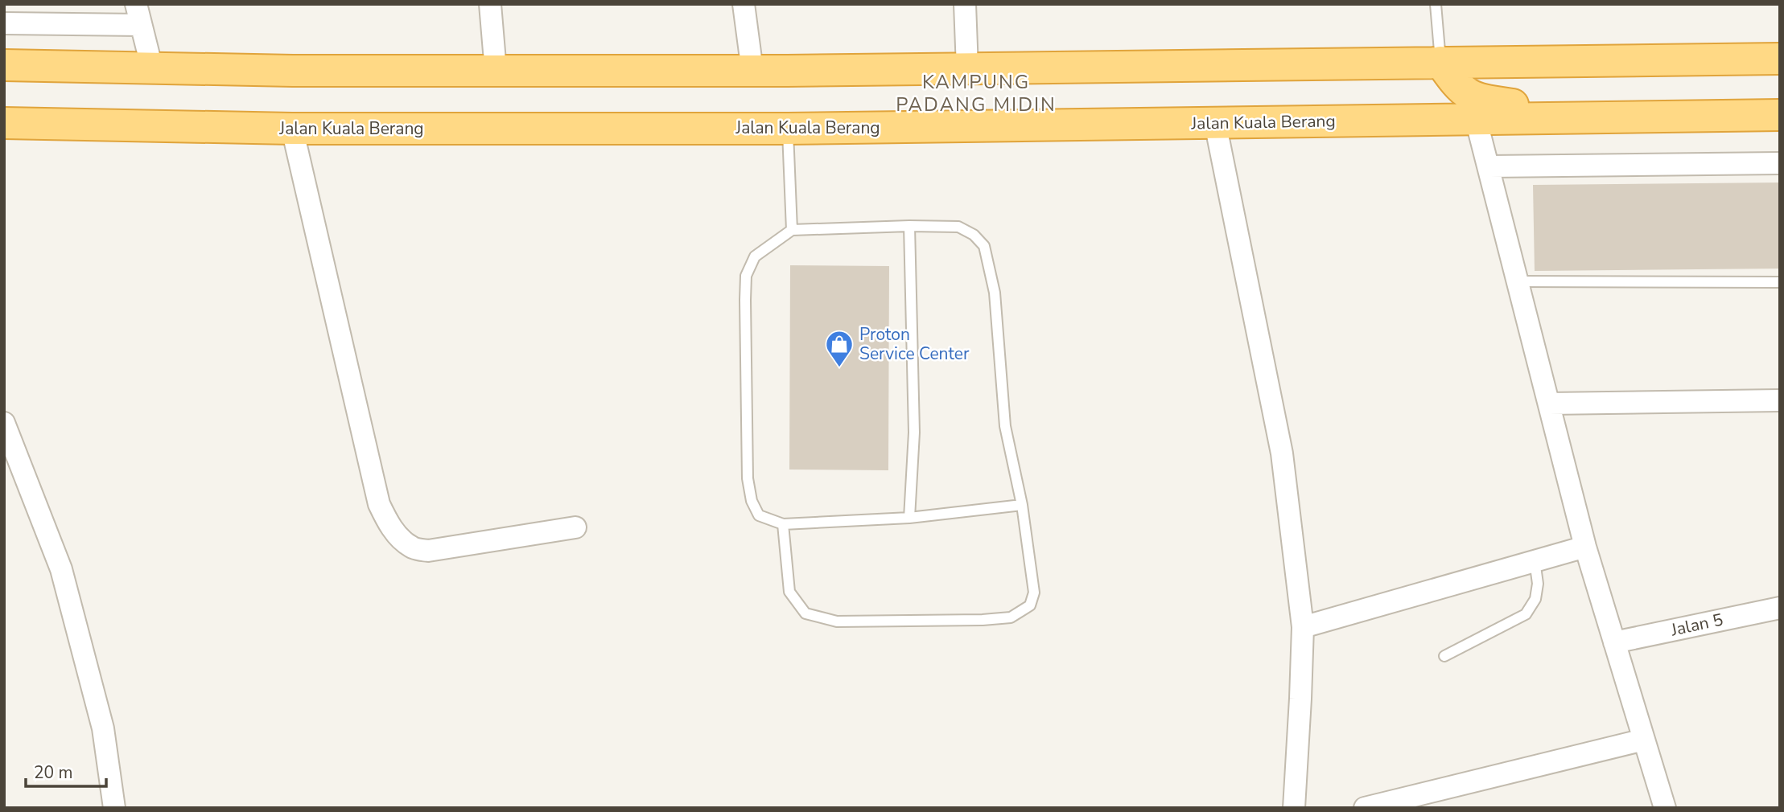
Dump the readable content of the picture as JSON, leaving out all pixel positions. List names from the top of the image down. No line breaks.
{"streets":{"highway":["Jalan Kuala Berang"],"street":["Jalan 5"]},"districts":["KAMPUNG PADANG MIDIN"],"places":{"shop":["Proton Service Center"]},"scale_bar":"20 m"}
